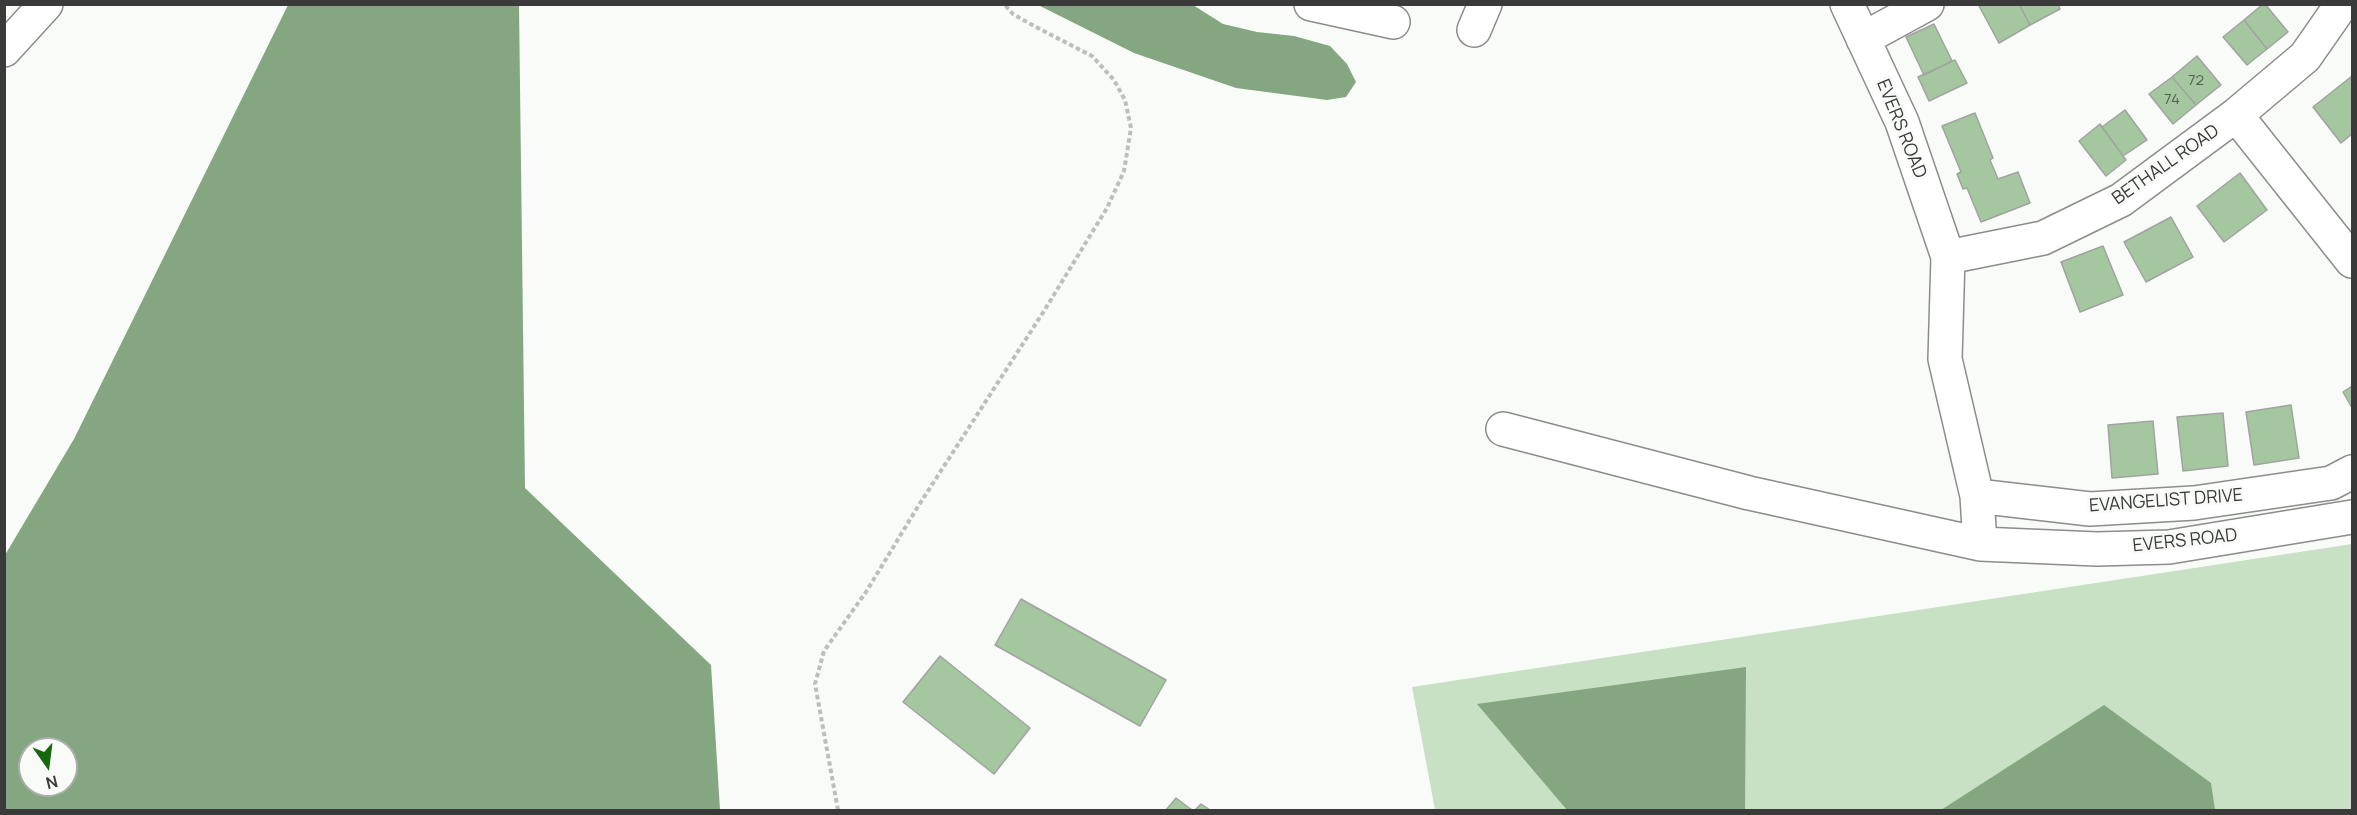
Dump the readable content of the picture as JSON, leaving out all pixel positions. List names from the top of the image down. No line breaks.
{"streets":{"street":["EVERS ROAD","BETHALL ROAD","EVANGELIST DRIVE"]},"crossings":[["EVERS ROAD","BETHALL ROAD"]],"house_numbers":["72","74"],"north":"bottom"}
